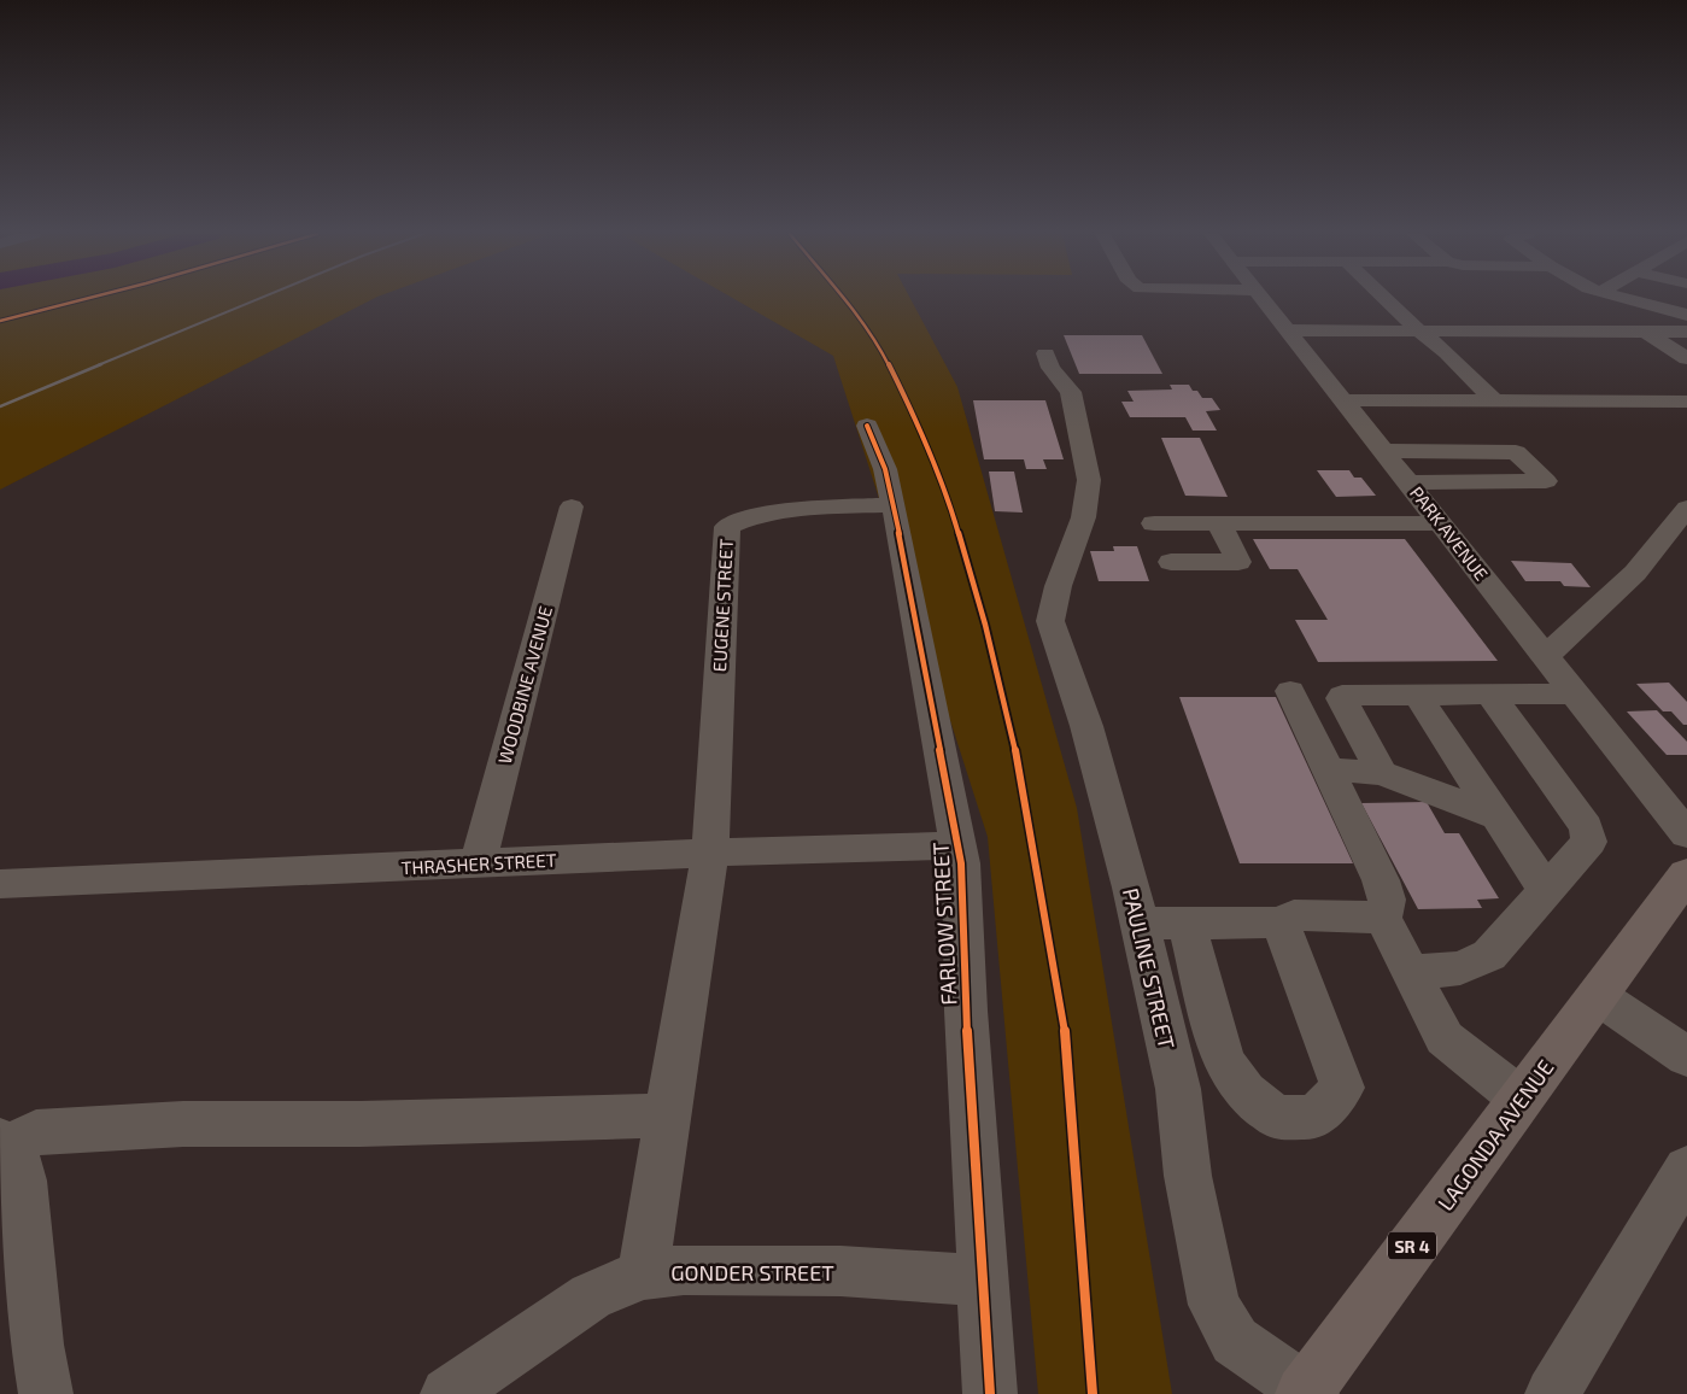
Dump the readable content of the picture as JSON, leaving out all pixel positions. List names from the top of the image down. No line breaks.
{"streets":{"main road":["LAGONDA AVENUE","SR 4"],"street":["PARK AVENUE","EUGENE STREET","WOODBINE AVENUE","THRASHER STREET","FARLOW STREET","PAULINE STREET","GONDER STREET"]},"crossings":[["EUGENE STREET","THRASHER STREET"],["EUGENE STREET","FARLOW STREET"],["WOODBINE AVENUE","THRASHER STREET"],["THRASHER STREET","FARLOW STREET"],["FARLOW STREET","GONDER STREET"],["PAULINE STREET","LAGONDA AVENUE"]]}
